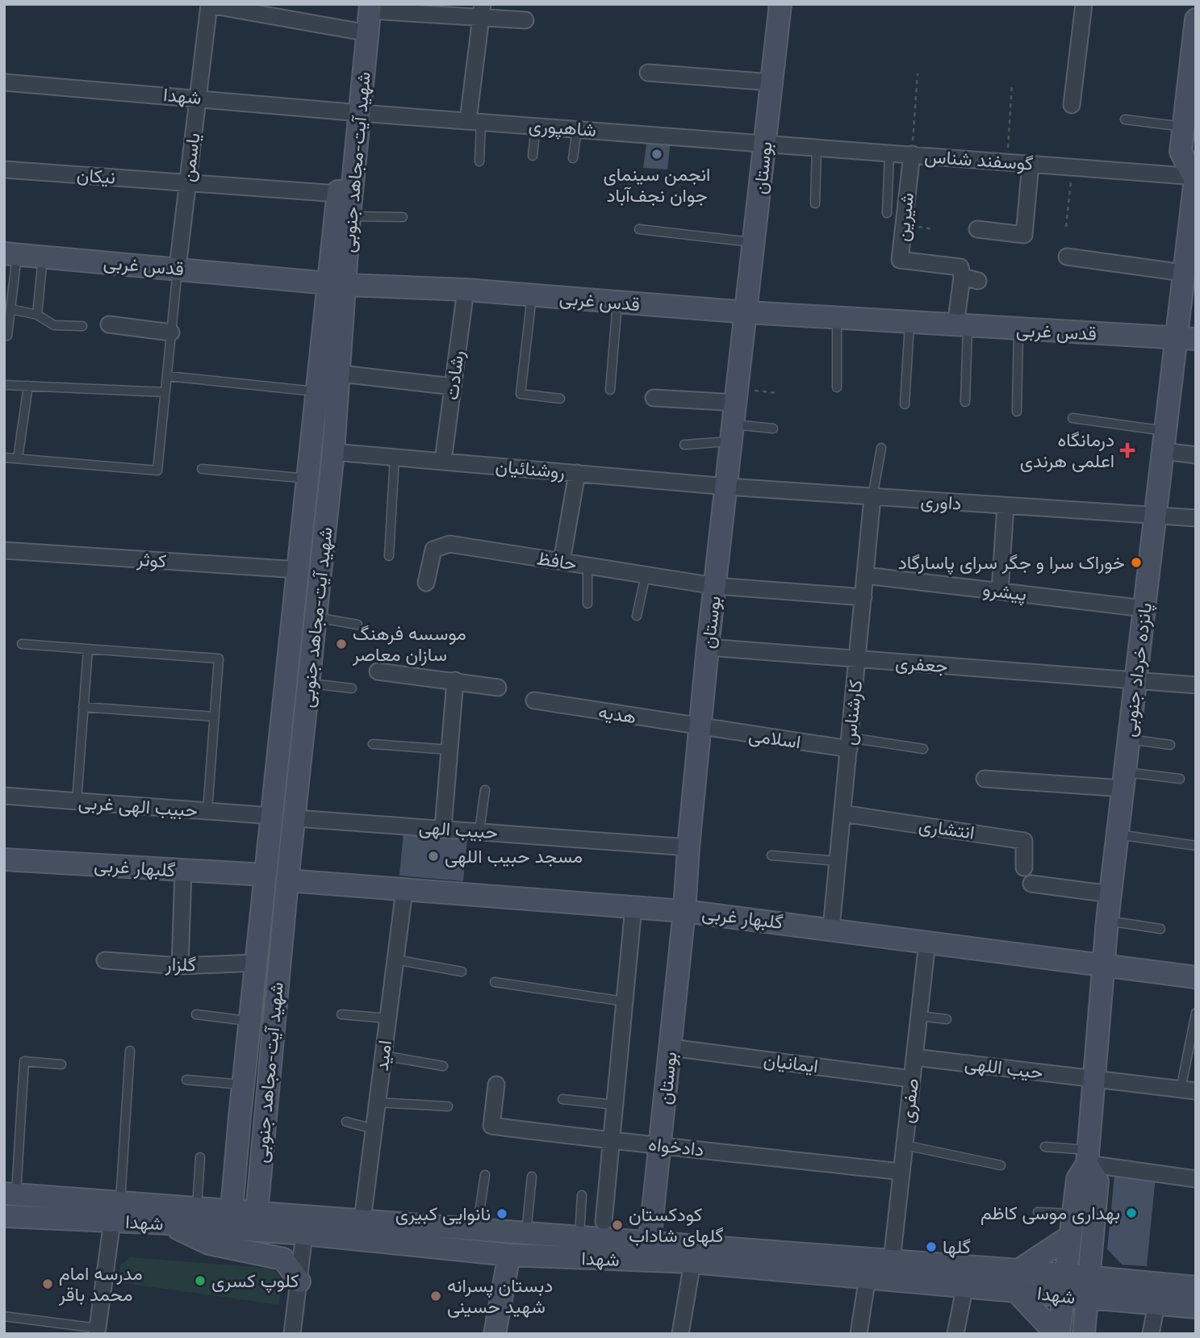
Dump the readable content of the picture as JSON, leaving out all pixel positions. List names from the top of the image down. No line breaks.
{"streets":{"street":["شهدا","شاهپوری","یاسمن","گوسفند شناس","شهید آیت-مجاهد جنوبی","بوستان","نیکان","شیرین","قدس غربی","رشادت","روشنائیان","داوری","کوثر","حافظ","پیشرو","جعفری","پانزده خرداد جنوبی","کارشناس","هدیه","اسلامی","حبیب الهی غربی","انتشاری","حبیب الهی","گلبهار غربی","گلزار","امید","ایمانیان","حیب اللهی","صفری","دادخواه"]},"crossings":[["شهدا","شاهپوری"],["شهدا","یاسمن"],["شهدا","شهید آیت-مجاهد جنوبی"],["شهدا","بوستان"],["شهدا","امید"],["شهدا","صفری"],["شاهپوری","گوسفند شناس"],["شاهپوری","شهید آیت-مجاهد جنوبی"],["شاهپوری","بوستان"],["یاسمن","شهید آیت-مجاهد جنوبی"],["یاسمن","نیکان"],["یاسمن","قدس غربی"],["گوسفند شناس","بوستان"],["گوسفند شناس","شیرین"],["گوسفند شناس","پانزده خرداد جنوبی"],["شهید آیت-مجاهد جنوبی","نیکان"],["شهید آیت-مجاهد جنوبی","قدس غربی"],["شهید آیت-مجاهد جنوبی","روشنائیان"],["شهید آیت-مجاهد جنوبی","کوثر"],["شهید آیت-مجاهد جنوبی","حبیب الهی غربی"],["شهید آیت-مجاهد جنوبی","حبیب الهی"],["شهید آیت-مجاهد جنوبی","گلبهار غربی"],["شهید آیت-مجاهد جنوبی","گلزار"],["بوستان","قدس غربی"],["بوستان","روشنائیان"],["بوستان","داوری"],["بوستان","حافظ"],["بوستان","جعفری"],["بوستان","هدیه"],["بوستان","اسلامی"],["بوستان","حبیب الهی"],["بوستان","گلبهار غربی"],["بوستان","ایمانیان"],["بوستان","دادخواه"],["قدس غربی","رشادت"],["قدس غربی","پانزده خرداد جنوبی"],["رشادت","روشنائیان"],["روشنائیان","داوری"],["داوری","پانزده خرداد جنوبی"],["داوری","کارشناس"],["حافظ","کارشناس"],["پیشرو","پانزده خرداد جنوبی"],["پیشرو","کارشناس"],["جعفری","پانزده خرداد جنوبی"],["جعفری","کارشناس"],["پانزده خرداد جنوبی","گلبهار غربی"],["پانزده خرداد جنوبی","حیب اللهی"],["کارشناس","اسلامی"],["کارشناس","انتشاری"],["کارشناس","گلبهار غربی"],["هدیه","اسلامی"],["گلبهار غربی","امید"],["گلبهار غربی","صفری"],["ایمانیان","صفری"],["حیب اللهی","صفری"],["صفری","دادخواه"]],"places":{"other":["انجمن سینمای جوان نجف‌آباد","خوراک سرا و جگر سرای پاسارگاد","موسسه فرهنگ سازان معاصر","مسجد حبیب اللهی","بهداری موسی کاظم","نانوایی کبیری","کودکستان گلهای شاداب","گلها","کلوپ کسری","مدرسه امام محمد باقر","دبستان پسرانه شهید حسینی"],"health":["درمانگاه اعلمی هرندی"]}}
